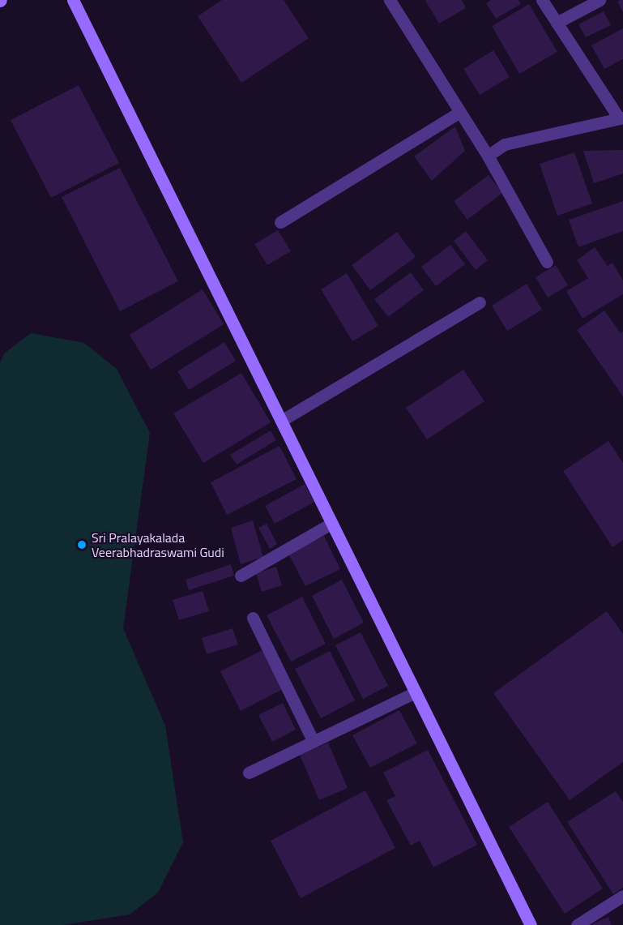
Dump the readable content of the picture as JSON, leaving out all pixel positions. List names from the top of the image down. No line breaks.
{"places":["Sri Pralayakalada Veerabhadraswami Gudi"]}
